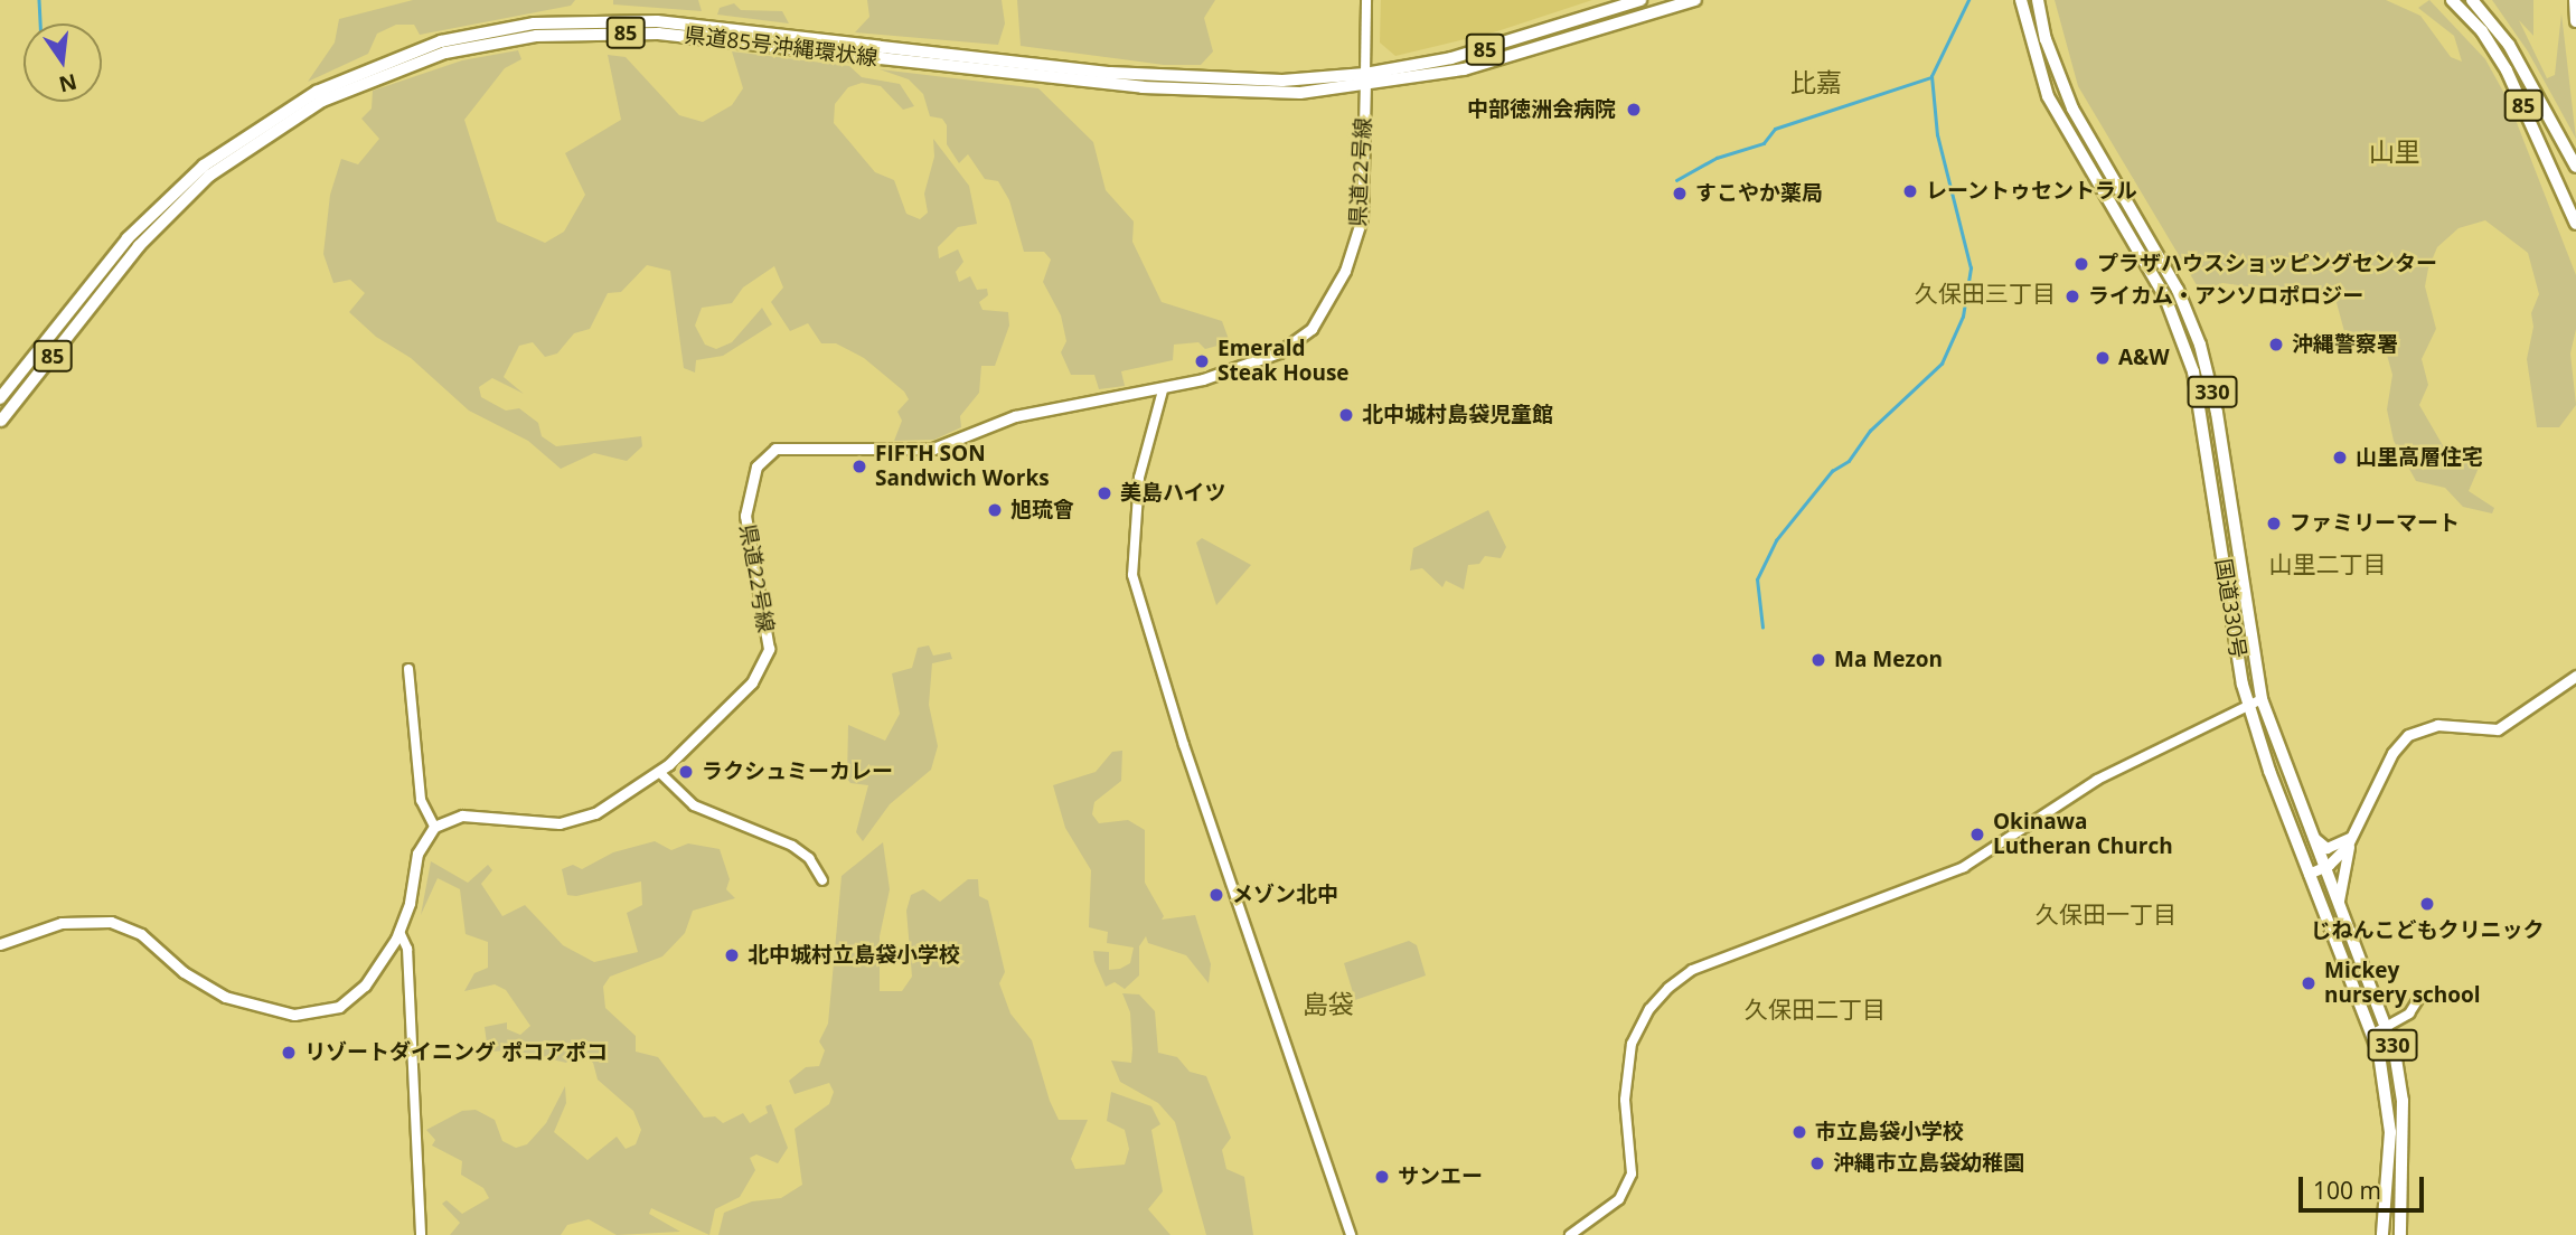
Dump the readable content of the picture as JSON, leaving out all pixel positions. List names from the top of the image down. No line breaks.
{"streets":{"main road":["85","県道85号沖縄環状線","県道22号線","330","国道330号"]},"crossings":[["県道85号沖縄環状線","県道22号線"]],"districts":["比嘉","山里","久保田三丁目","山里二丁目","久保田一丁目","島袋","久保田二丁目"],"places":["中部徳洲会病院","レーントゥセントラル","すこやか薬局","プラザハウスショッピングセンター","ライカム・アンソロポロジー","沖縄警察署","A&W","Emerald Steak House","北中城村島袋児童館","山里高層住宅","FIFTH SON Sandwich Works","美島ハイツ","旭琉會","ファミリーマート","Ma Mezon","ラクシュミーカレー","Okinawa Lutheran Church","メゾン北中","じねんこどもクリニック","北中城村立島袋小学校","Mickey nursery school","リゾートダイニング ポコアポコ","市立島袋小学校","沖縄市立島袋幼稚園","サンエー"],"scale_bar":"100 m","north":"bottom"}
